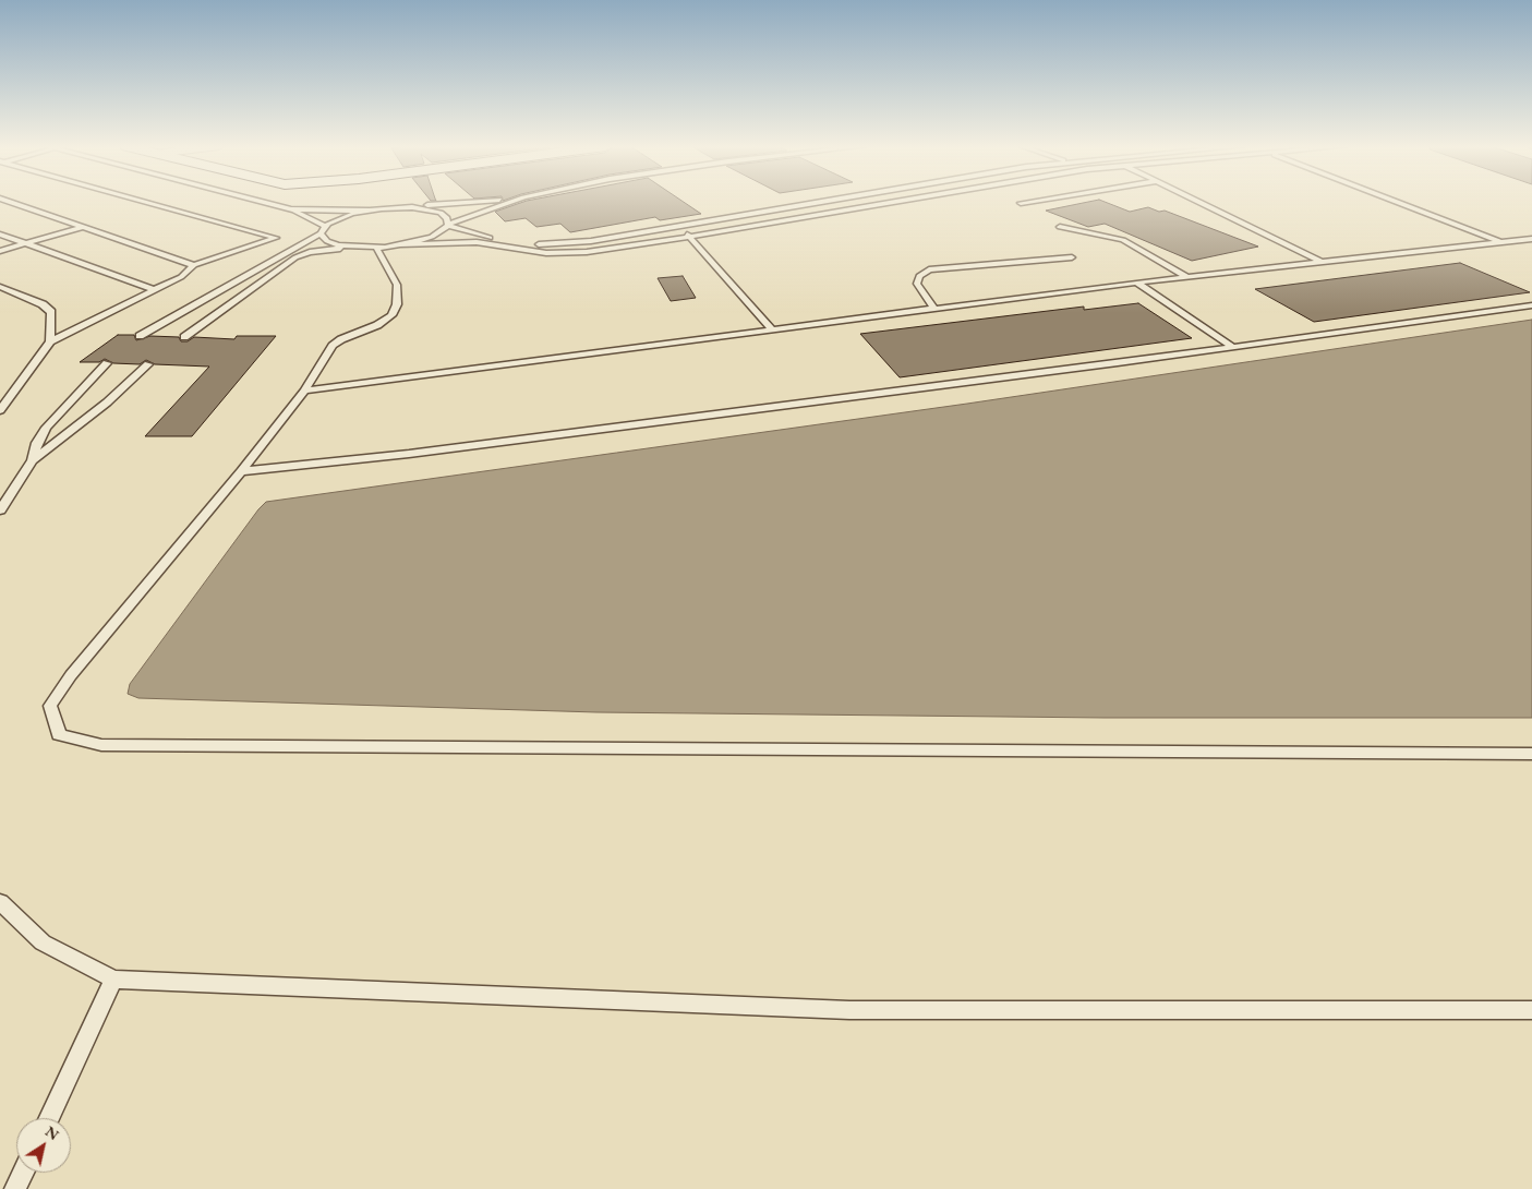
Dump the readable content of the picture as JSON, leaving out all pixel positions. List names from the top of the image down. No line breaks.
{"north":"top right"}
